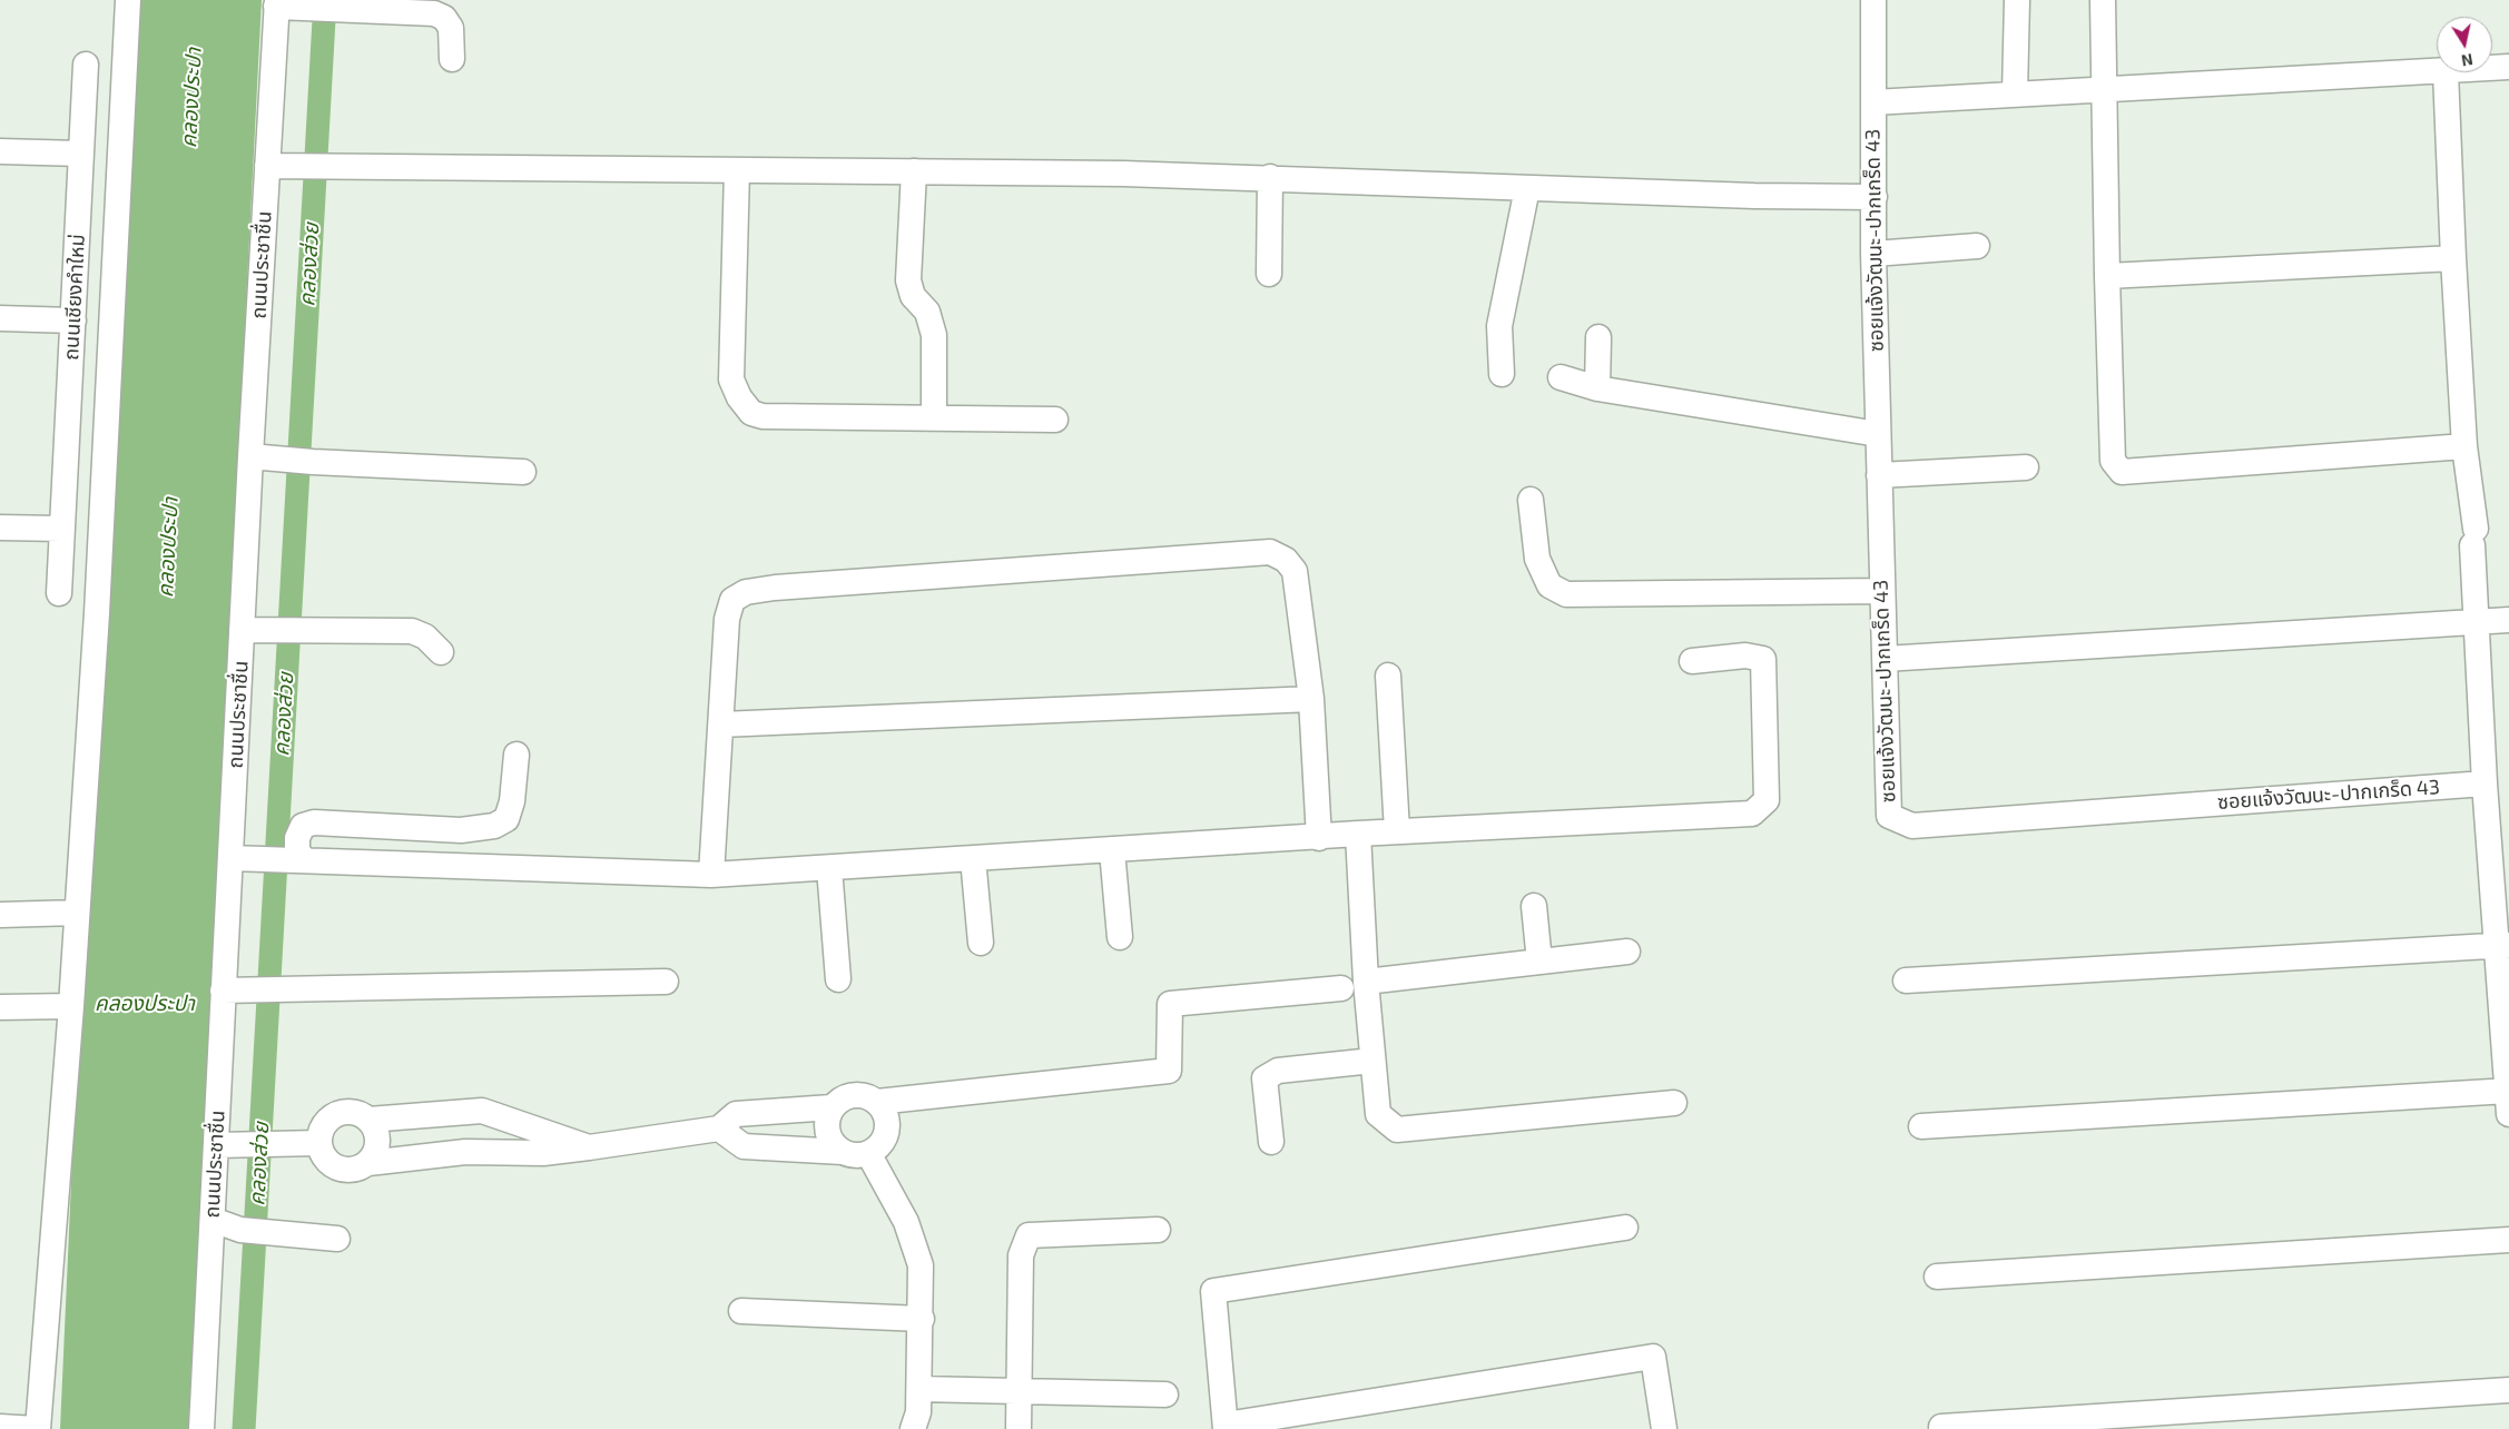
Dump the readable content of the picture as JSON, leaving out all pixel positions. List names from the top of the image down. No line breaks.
{"streets":{"street":["ซอยแจ้งวัฒนะ-ปากเกร็ด 43","ถนนประชาชื่น","ถนนเชียงคำใหม่"]},"water":["คลองประปา","คลองส่วย"],"north":"bottom"}
